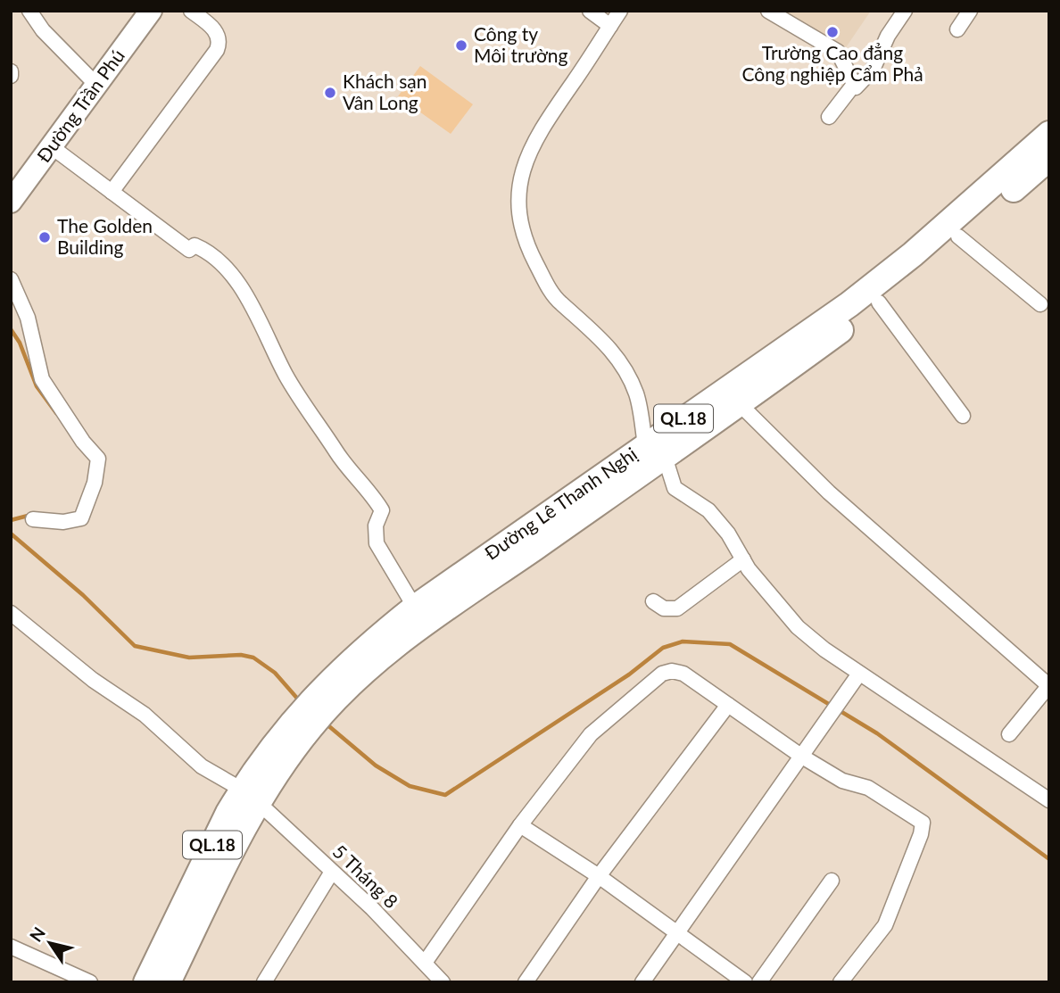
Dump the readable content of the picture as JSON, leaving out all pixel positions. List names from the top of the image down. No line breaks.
{"streets":{"highway":["QL.18","Đường Lê Thanh Nghị"],"main road":["Đường Trần Phú"],"street":["5 Tháng 8"]},"crossings":[["QL.18","Đường Lê Thanh Nghị"],["QL.18","5 Tháng 8"]],"places":["Trường Cao đẳng Công nghiệp Cẩm Phả","Công ty Môi trường","Khách sạn Vân Long","The Golden Building"],"north":"top left"}
